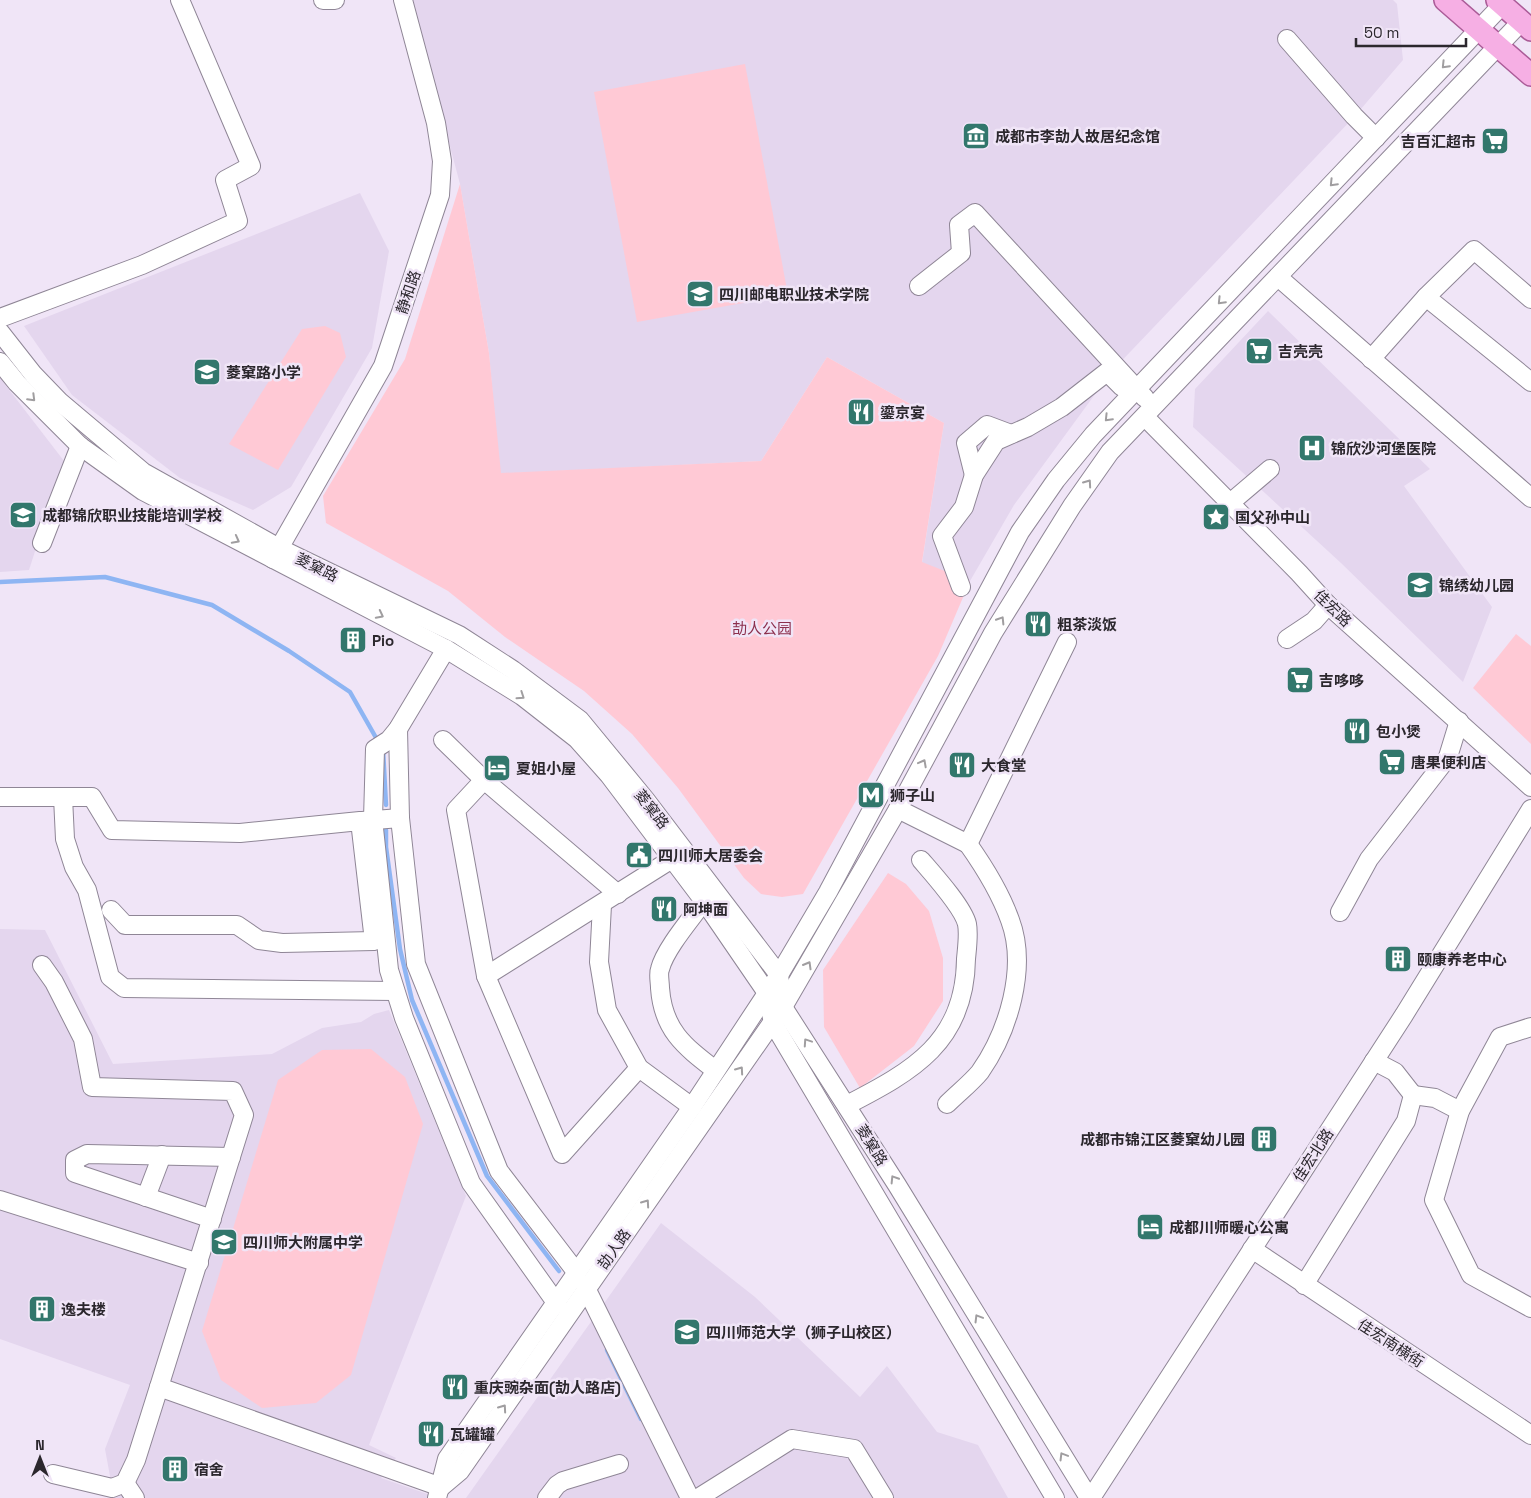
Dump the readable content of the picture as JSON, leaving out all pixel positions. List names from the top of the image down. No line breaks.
{"streets":{"street":["静和路","菱窠路","佳宏路","佳宏北路","劼人路","佳宏南横街"]},"crossings":[["静和路","菱窠路"],["菱窠路","佳宏北路"],["菱窠路","劼人路"],["佳宏路","劼人路"],["佳宏北路","佳宏南横街"]],"parks":["劼人公园"],"places":{"museum":["成都市李劼人故居纪念馆"],"supermarket":["吉百汇超市","吉壳壳","吉哆哆","唐果便利店"],"school or university":["四川邮电职业技术学院","菱窠路小学","成都锦欣职业技能培训学校","锦绣幼儿园","四川师大附属中学","四川师范大学（狮子山校区）"],"restaurant":["鎏京宴","粗茶淡饭","包小煲","大食堂","阿坤面","重庆豌杂面(劼人路店)","瓦罐罐"],"hospital":["锦欣沙河堡医院"],"place":["国父孙中山"],"building":["Pio","颐康养老中心","成都市锦江区菱窠幼儿园","逸夫楼","宿舍"],"hotel":["夏姐小屋","成都川师暖心公寓"],"metro station":["狮子山"],"public building":["四川师大居委会"]},"scale_bar":"50 m","north":"top"}
